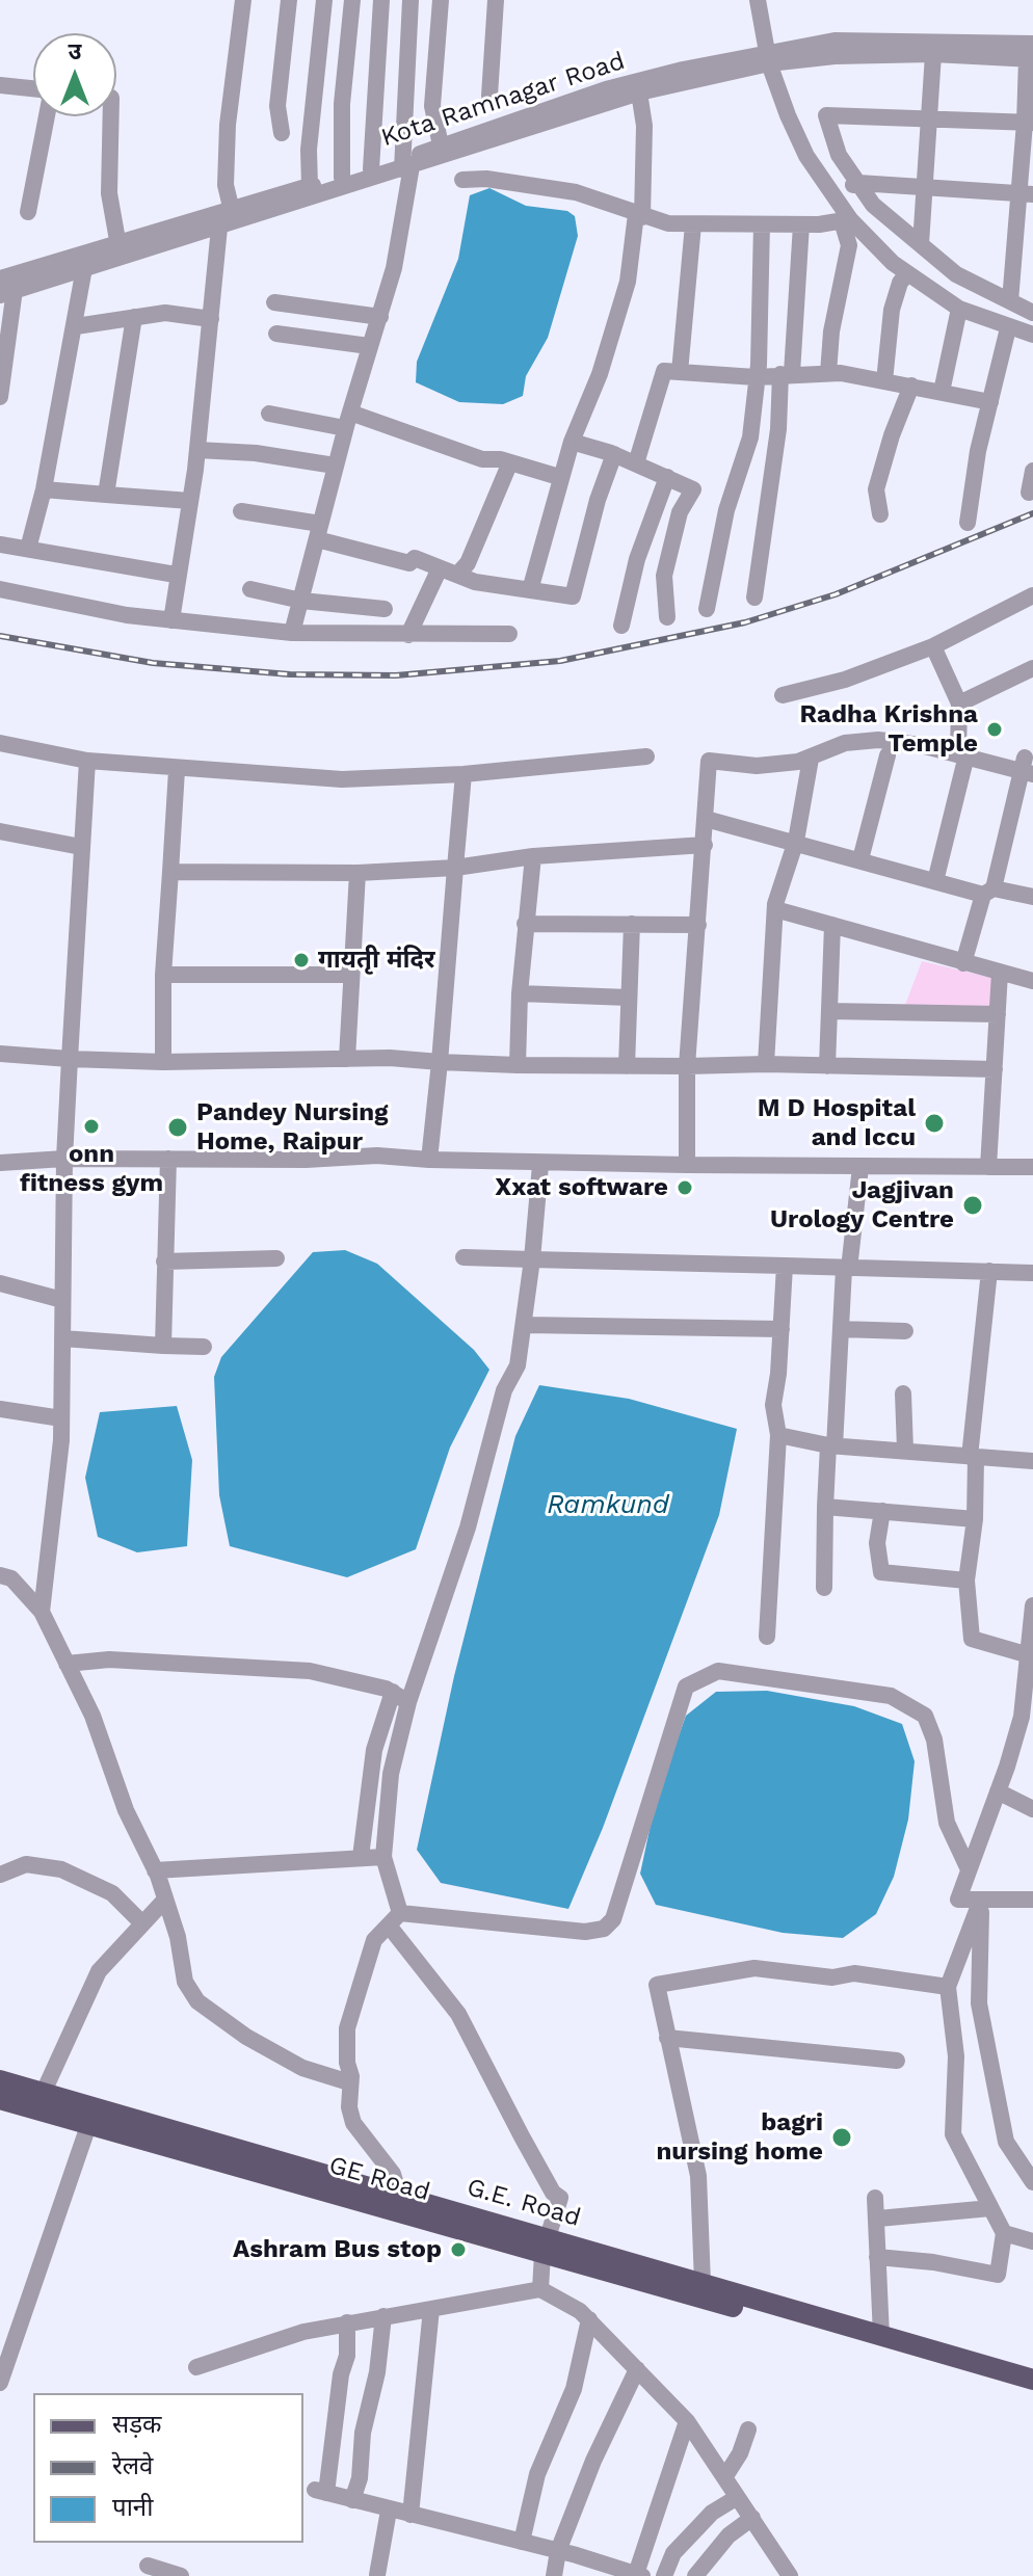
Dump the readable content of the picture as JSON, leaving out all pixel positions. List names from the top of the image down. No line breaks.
{"streets":{"main road":["GE Road","G.E. Road"],"street":["Kota Ramnagar Road"]},"crossings":[["GE Road","G.E. Road"]],"water":["Ramkund"],"places":["Radha Krishna Temple","गायतृी मंदिर","M D Hospital and Iccu","onn fitness gym","Pandey Nursing Home, Raipur","Xxat software","Jagjivan Urology Centre","bagri nursing home","Ashram Bus stop"],"legend":["सड़क","रेलवे","पानी"],"north":"top"}
